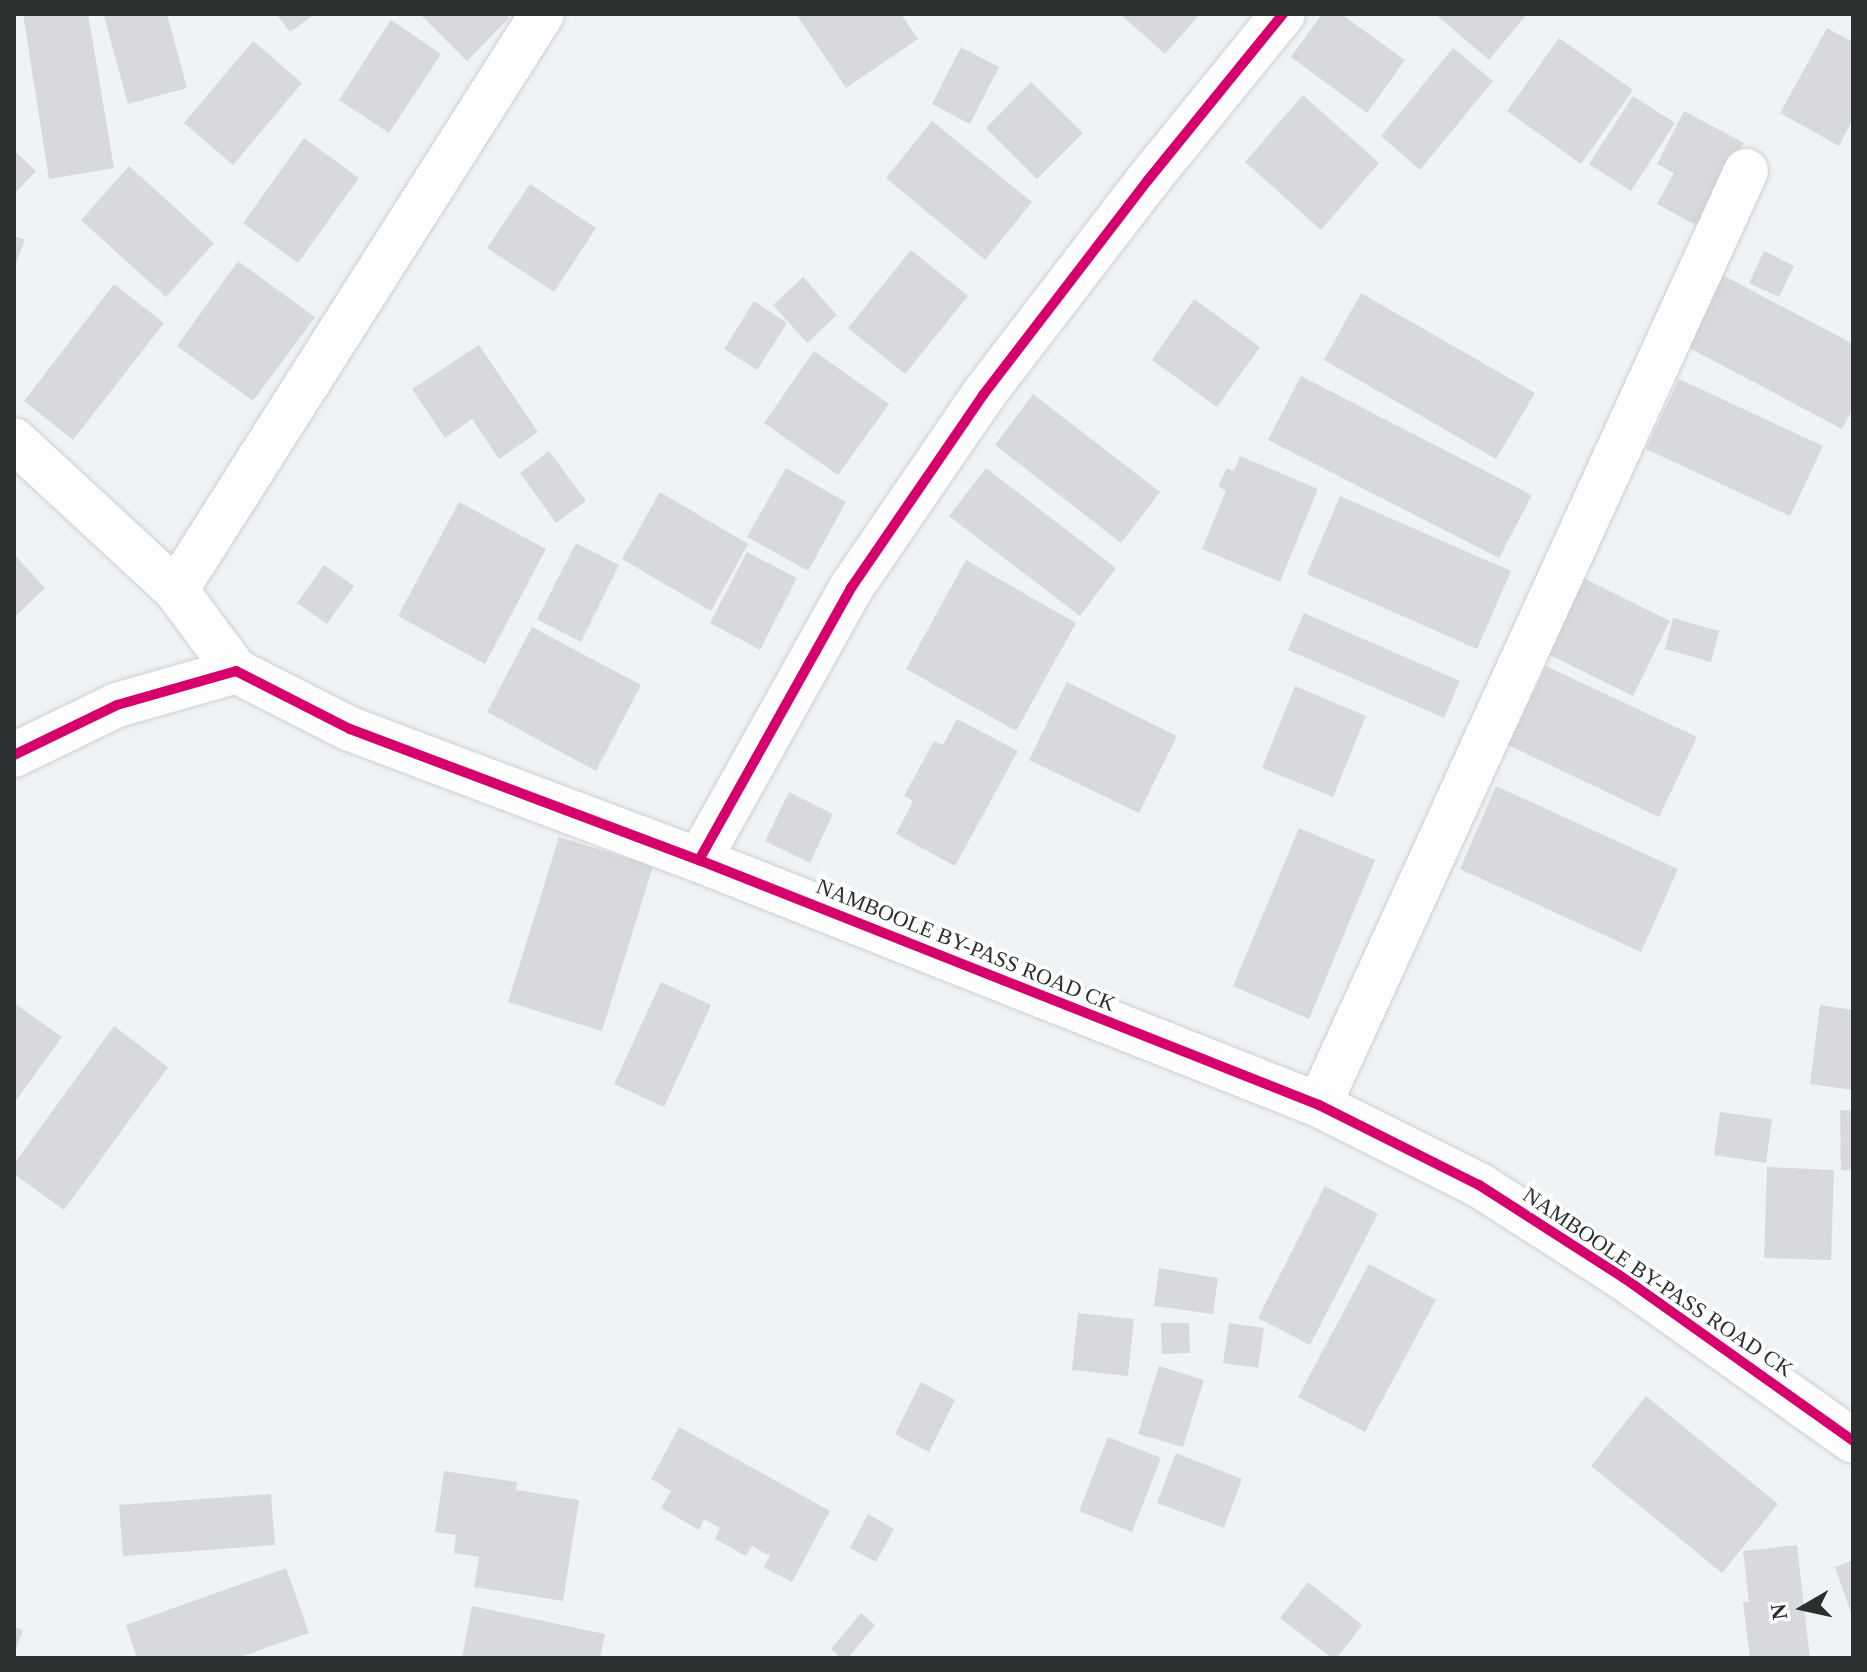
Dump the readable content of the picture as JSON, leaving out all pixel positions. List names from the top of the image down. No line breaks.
{"streets":{"street":["NAMBOOLE BY-PASS ROAD CK"]},"north":"left"}
